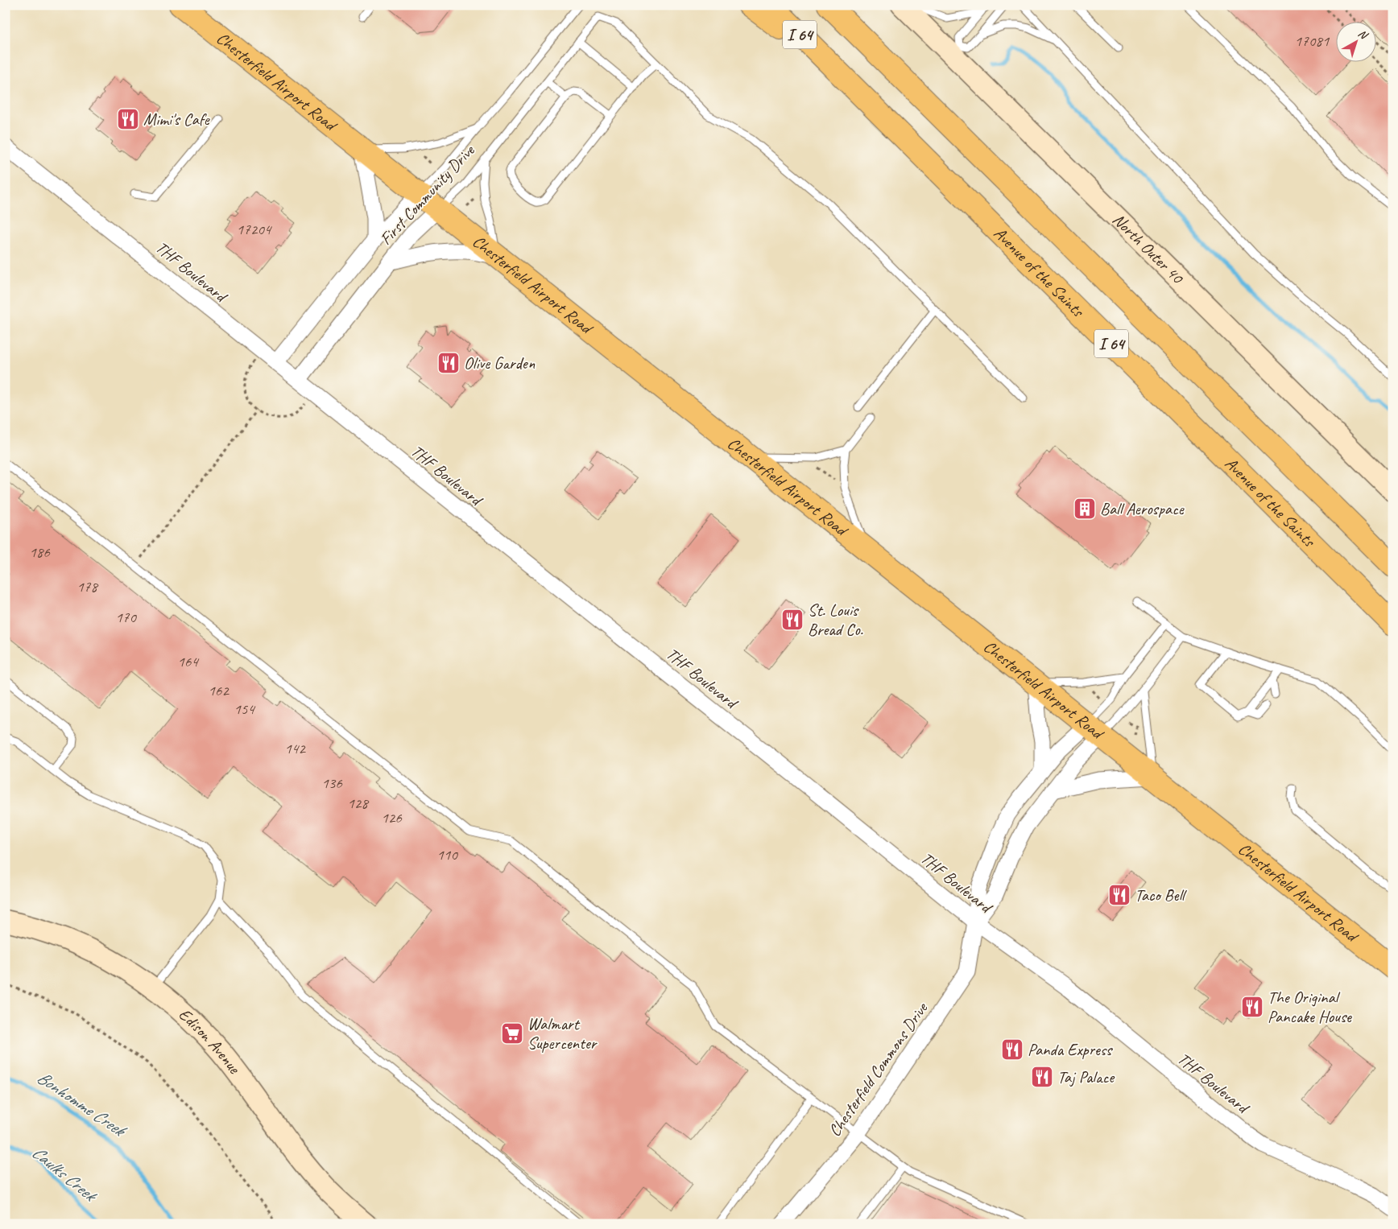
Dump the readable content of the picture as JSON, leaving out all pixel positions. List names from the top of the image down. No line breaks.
{"streets":{"main road":["I 64","Chesterfield Airport Road","Avenue of the Saints"],"street":["First Community Drive","North Outer 40","THF Boulevard","Edison Avenue","Chesterfield Commons Drive"]},"crossings":[["Chesterfield Airport Road","First Community Drive"],["Chesterfield Airport Road","Chesterfield Commons Drive"],["First Community Drive","THF Boulevard"],["THF Boulevard","Chesterfield Commons Drive"]],"water":["Bonhomme Creek","Caulks Creek"],"places":{"restaurant":["Mimi's Cafe","Olive Garden","St. Louis Bread Co.","Taco Bell","The Original Pancake House","Panda Express","Taj Palace"],"building":["Ball Aerospace"],"supermarket":["Walmart Supercenter"]},"house_numbers":["17081","17204","186","178","170","164","162","154","142","136","128","126","110"],"north":"top right"}
